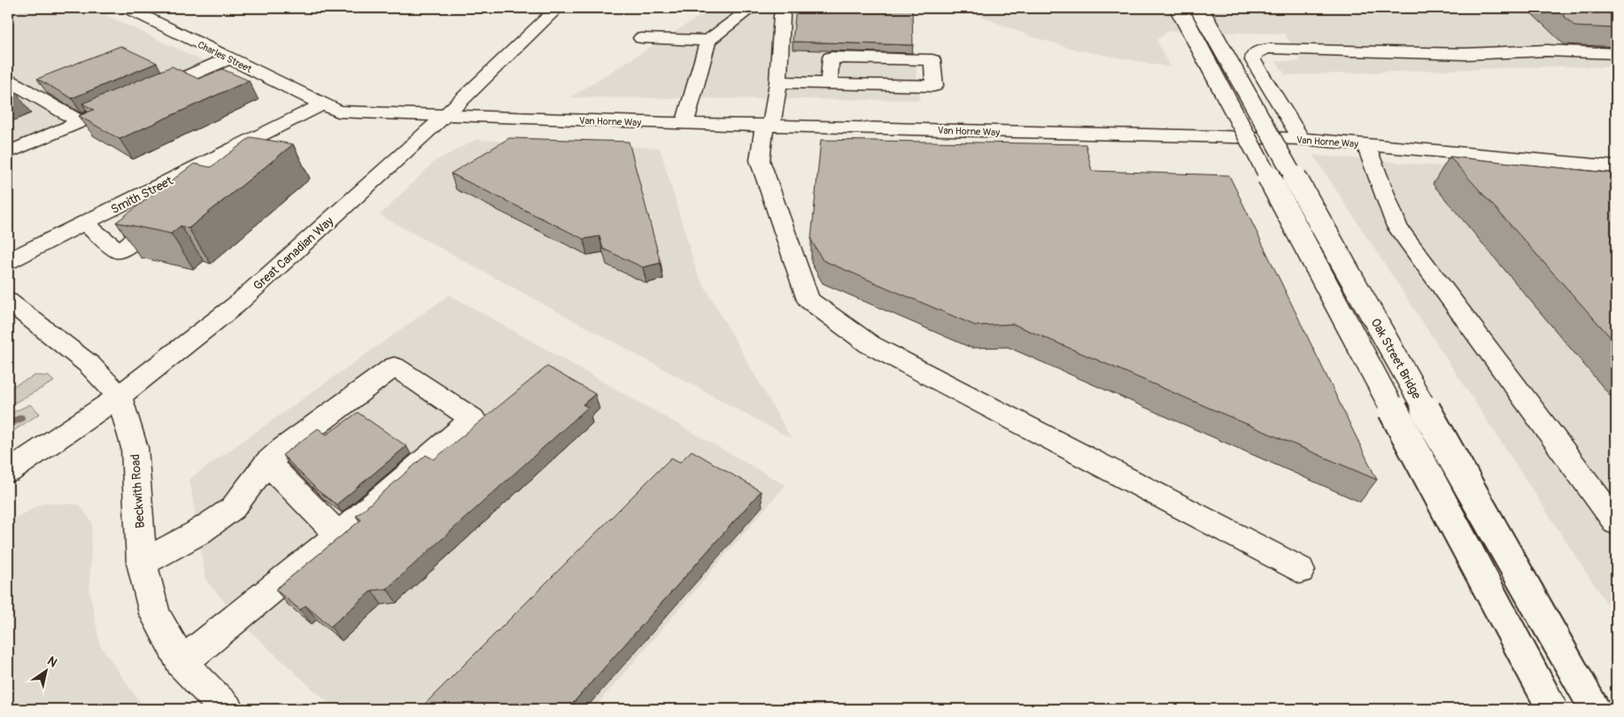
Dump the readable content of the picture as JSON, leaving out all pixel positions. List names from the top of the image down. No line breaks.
{"streets":{"main road":["Charles Street","Van Horne Way","Smith Street","Great Canadian Way","Oak Street Bridge","Beckwith Road"]},"crossings":[["Charles Street","Van Horne Way"],["Charles Street","Smith Street"],["Van Horne Way","Smith Street"],["Van Horne Way","Great Canadian Way"],["Great Canadian Way","Beckwith Road"]],"north":"top right"}
